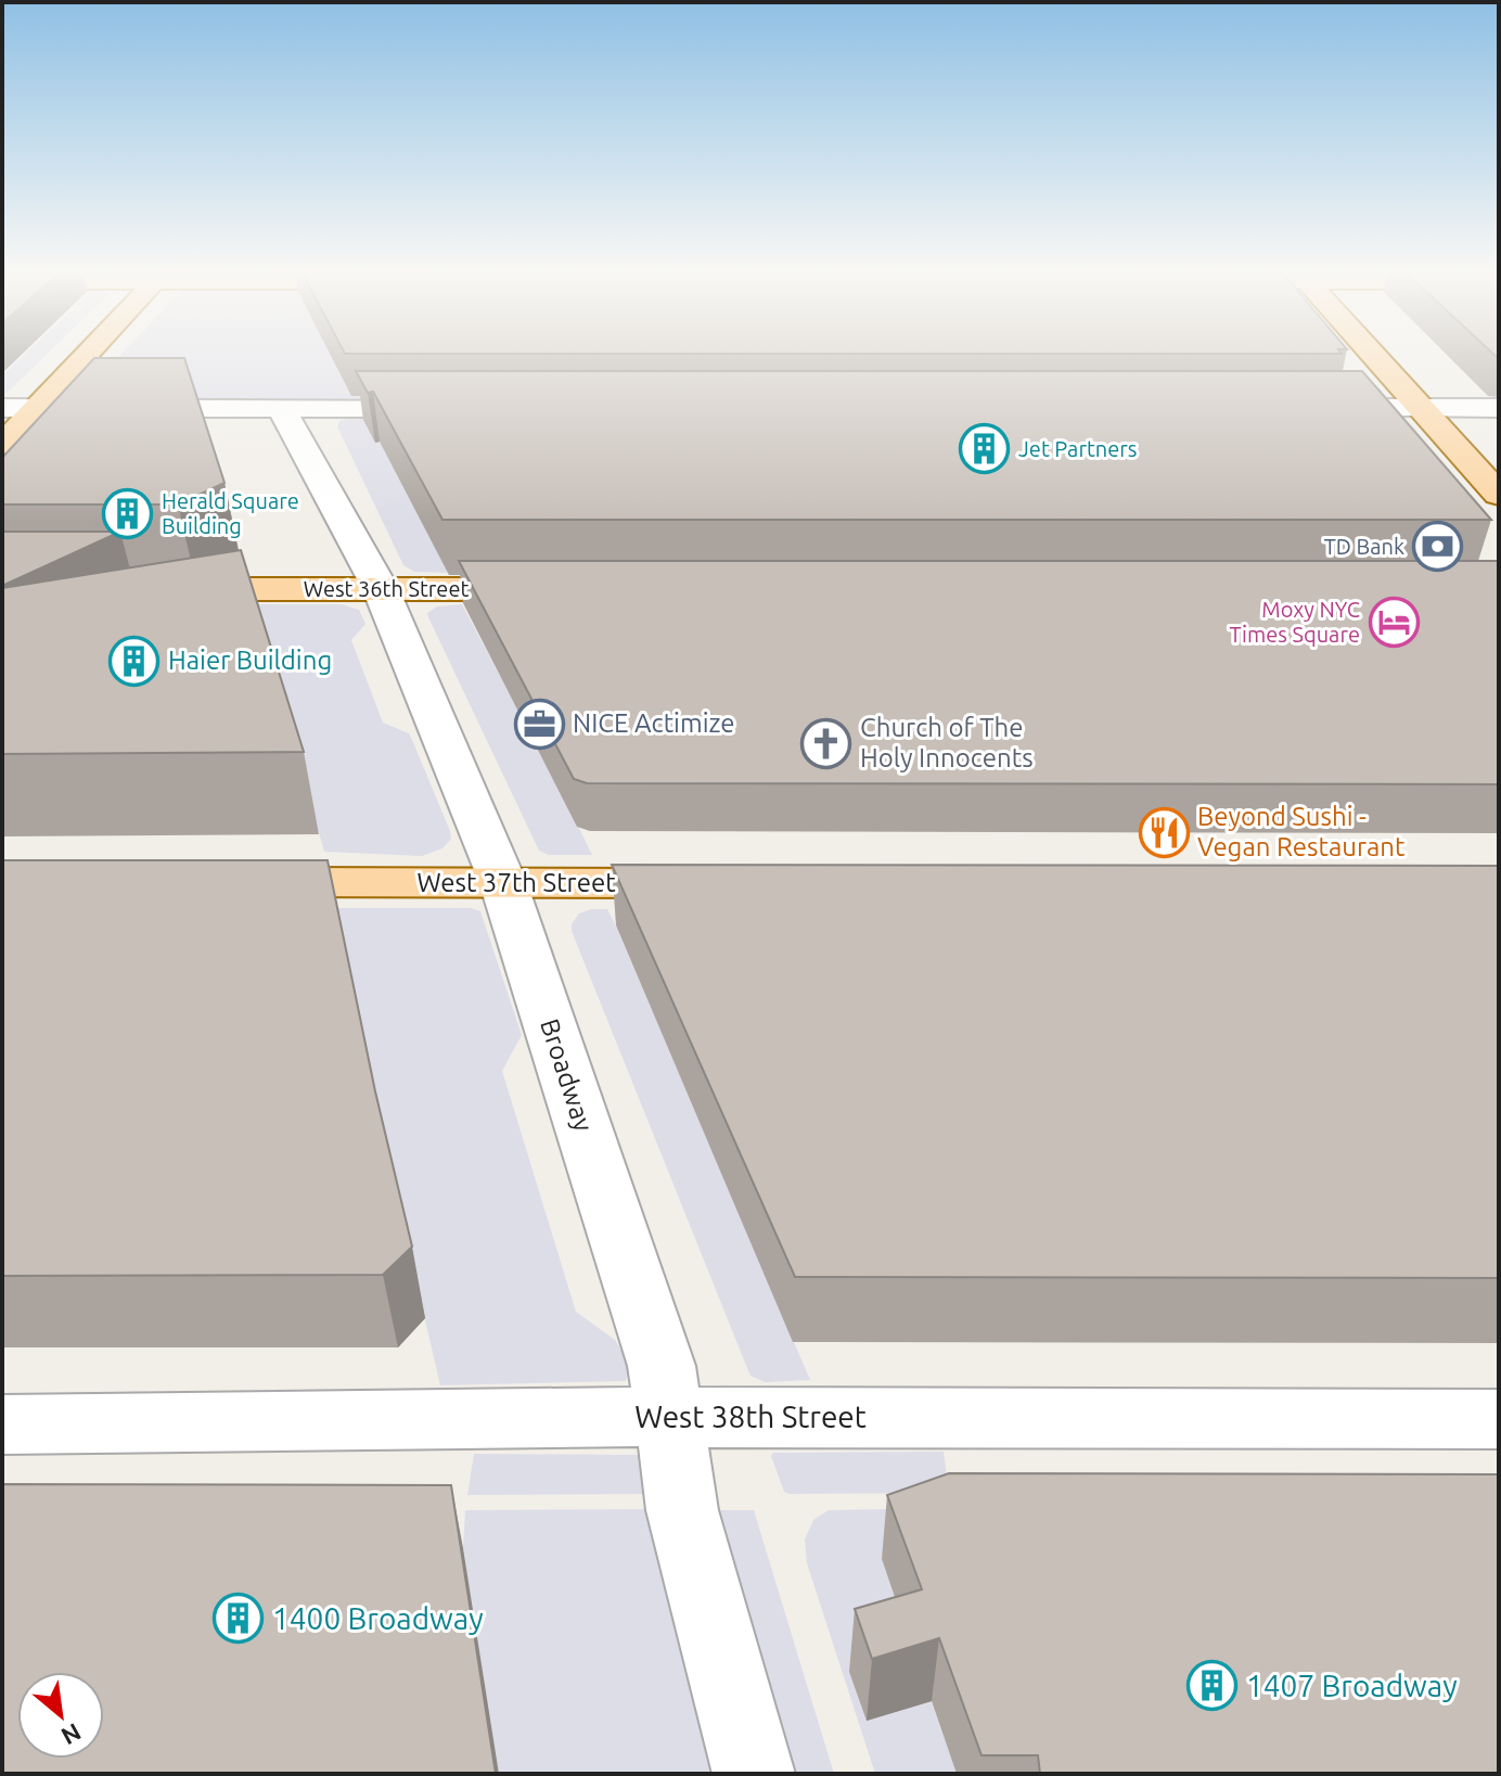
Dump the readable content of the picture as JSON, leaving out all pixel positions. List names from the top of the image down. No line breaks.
{"streets":{"main road":["West 36th Street","West 37th Street"],"street":["Broadway","West 38th Street"]},"crossings":[["West 36th Street","Broadway"],["West 37th Street","Broadway"],["Broadway","West 38th Street"]],"places":{"building":["Jet Partners","Herald Square Building","Haier Building","1400 Broadway","1407 Broadway"],"bank":["TD Bank"],"hotel":["Moxy NYC Times Square"],"office":["NICE Actimize"],"church":["Church of The Holy Innocents"],"restaurant":["Beyond Sushi - Vegan Restaurant"]},"north":"bottom right"}
